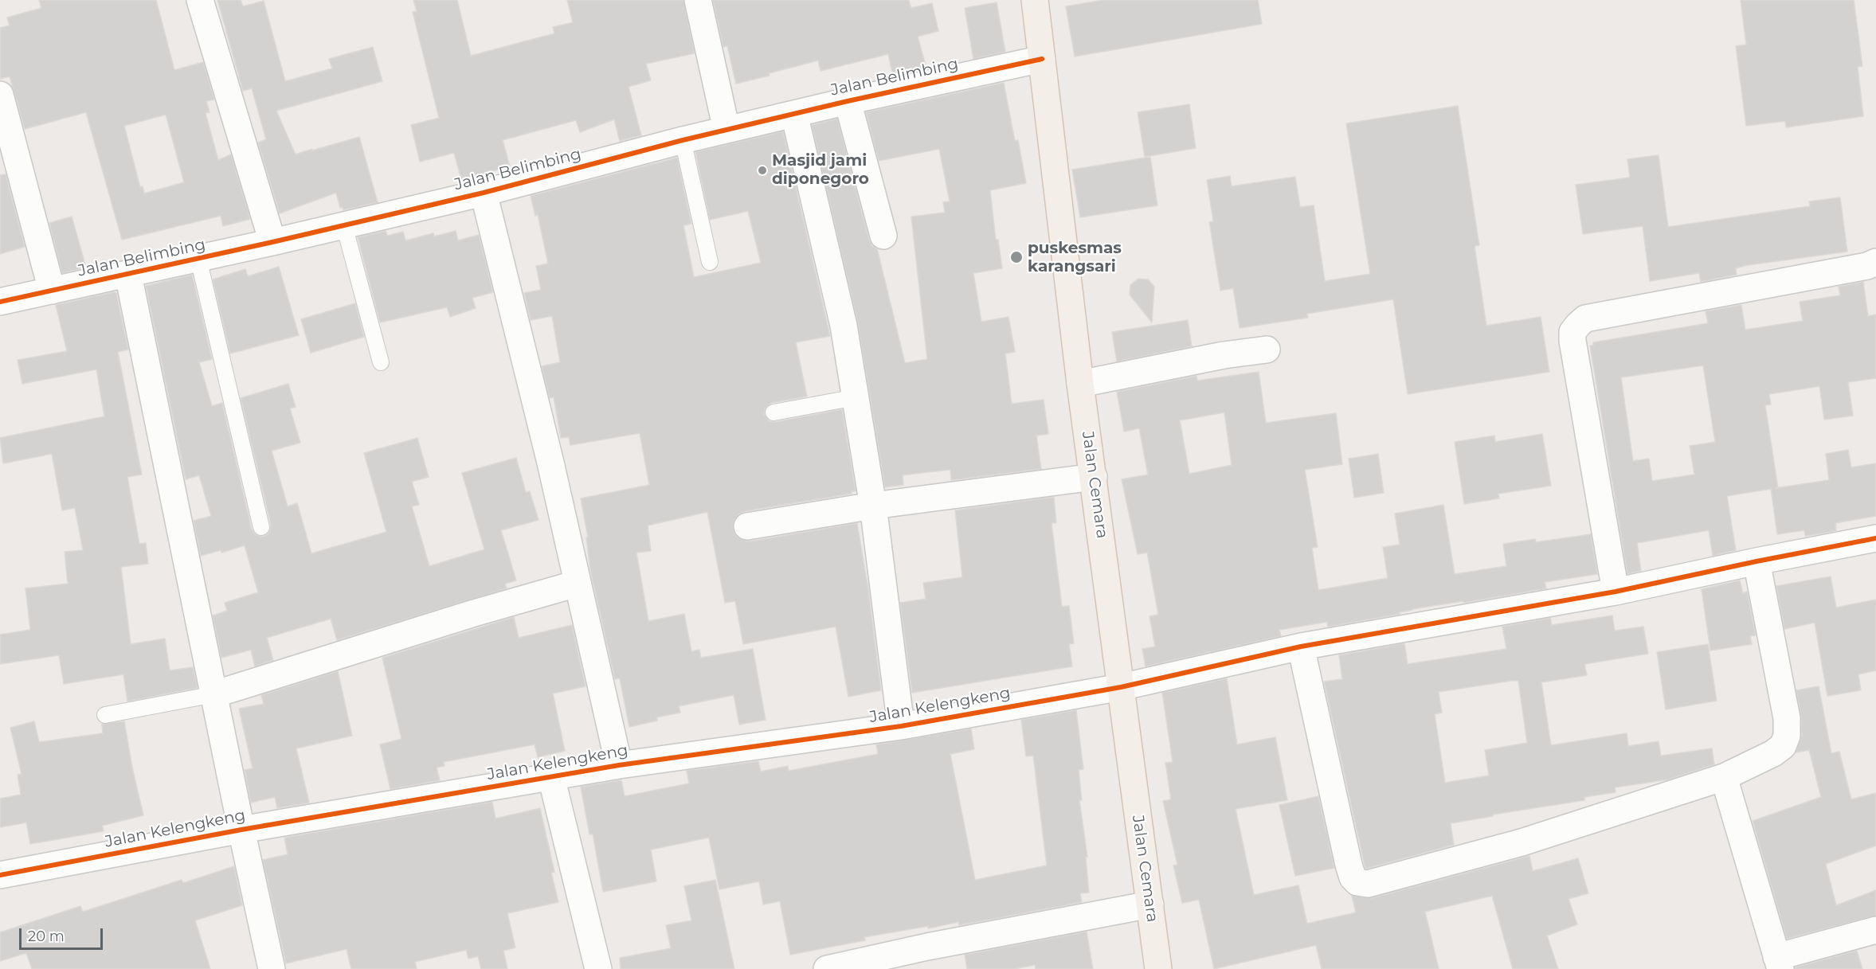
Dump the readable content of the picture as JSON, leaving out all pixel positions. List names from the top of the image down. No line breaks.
{"streets":{"main road":["Jalan Cemara"],"street":["Jalan Belimbing","Jalan Kelengkeng"]},"crossings":[["Jalan Belimbing","Jalan Cemara"],["Jalan Cemara","Jalan Kelengkeng"]],"places":["Masjid jami diponegoro","puskesmas karangsari"],"scale_bar":"20 m"}
